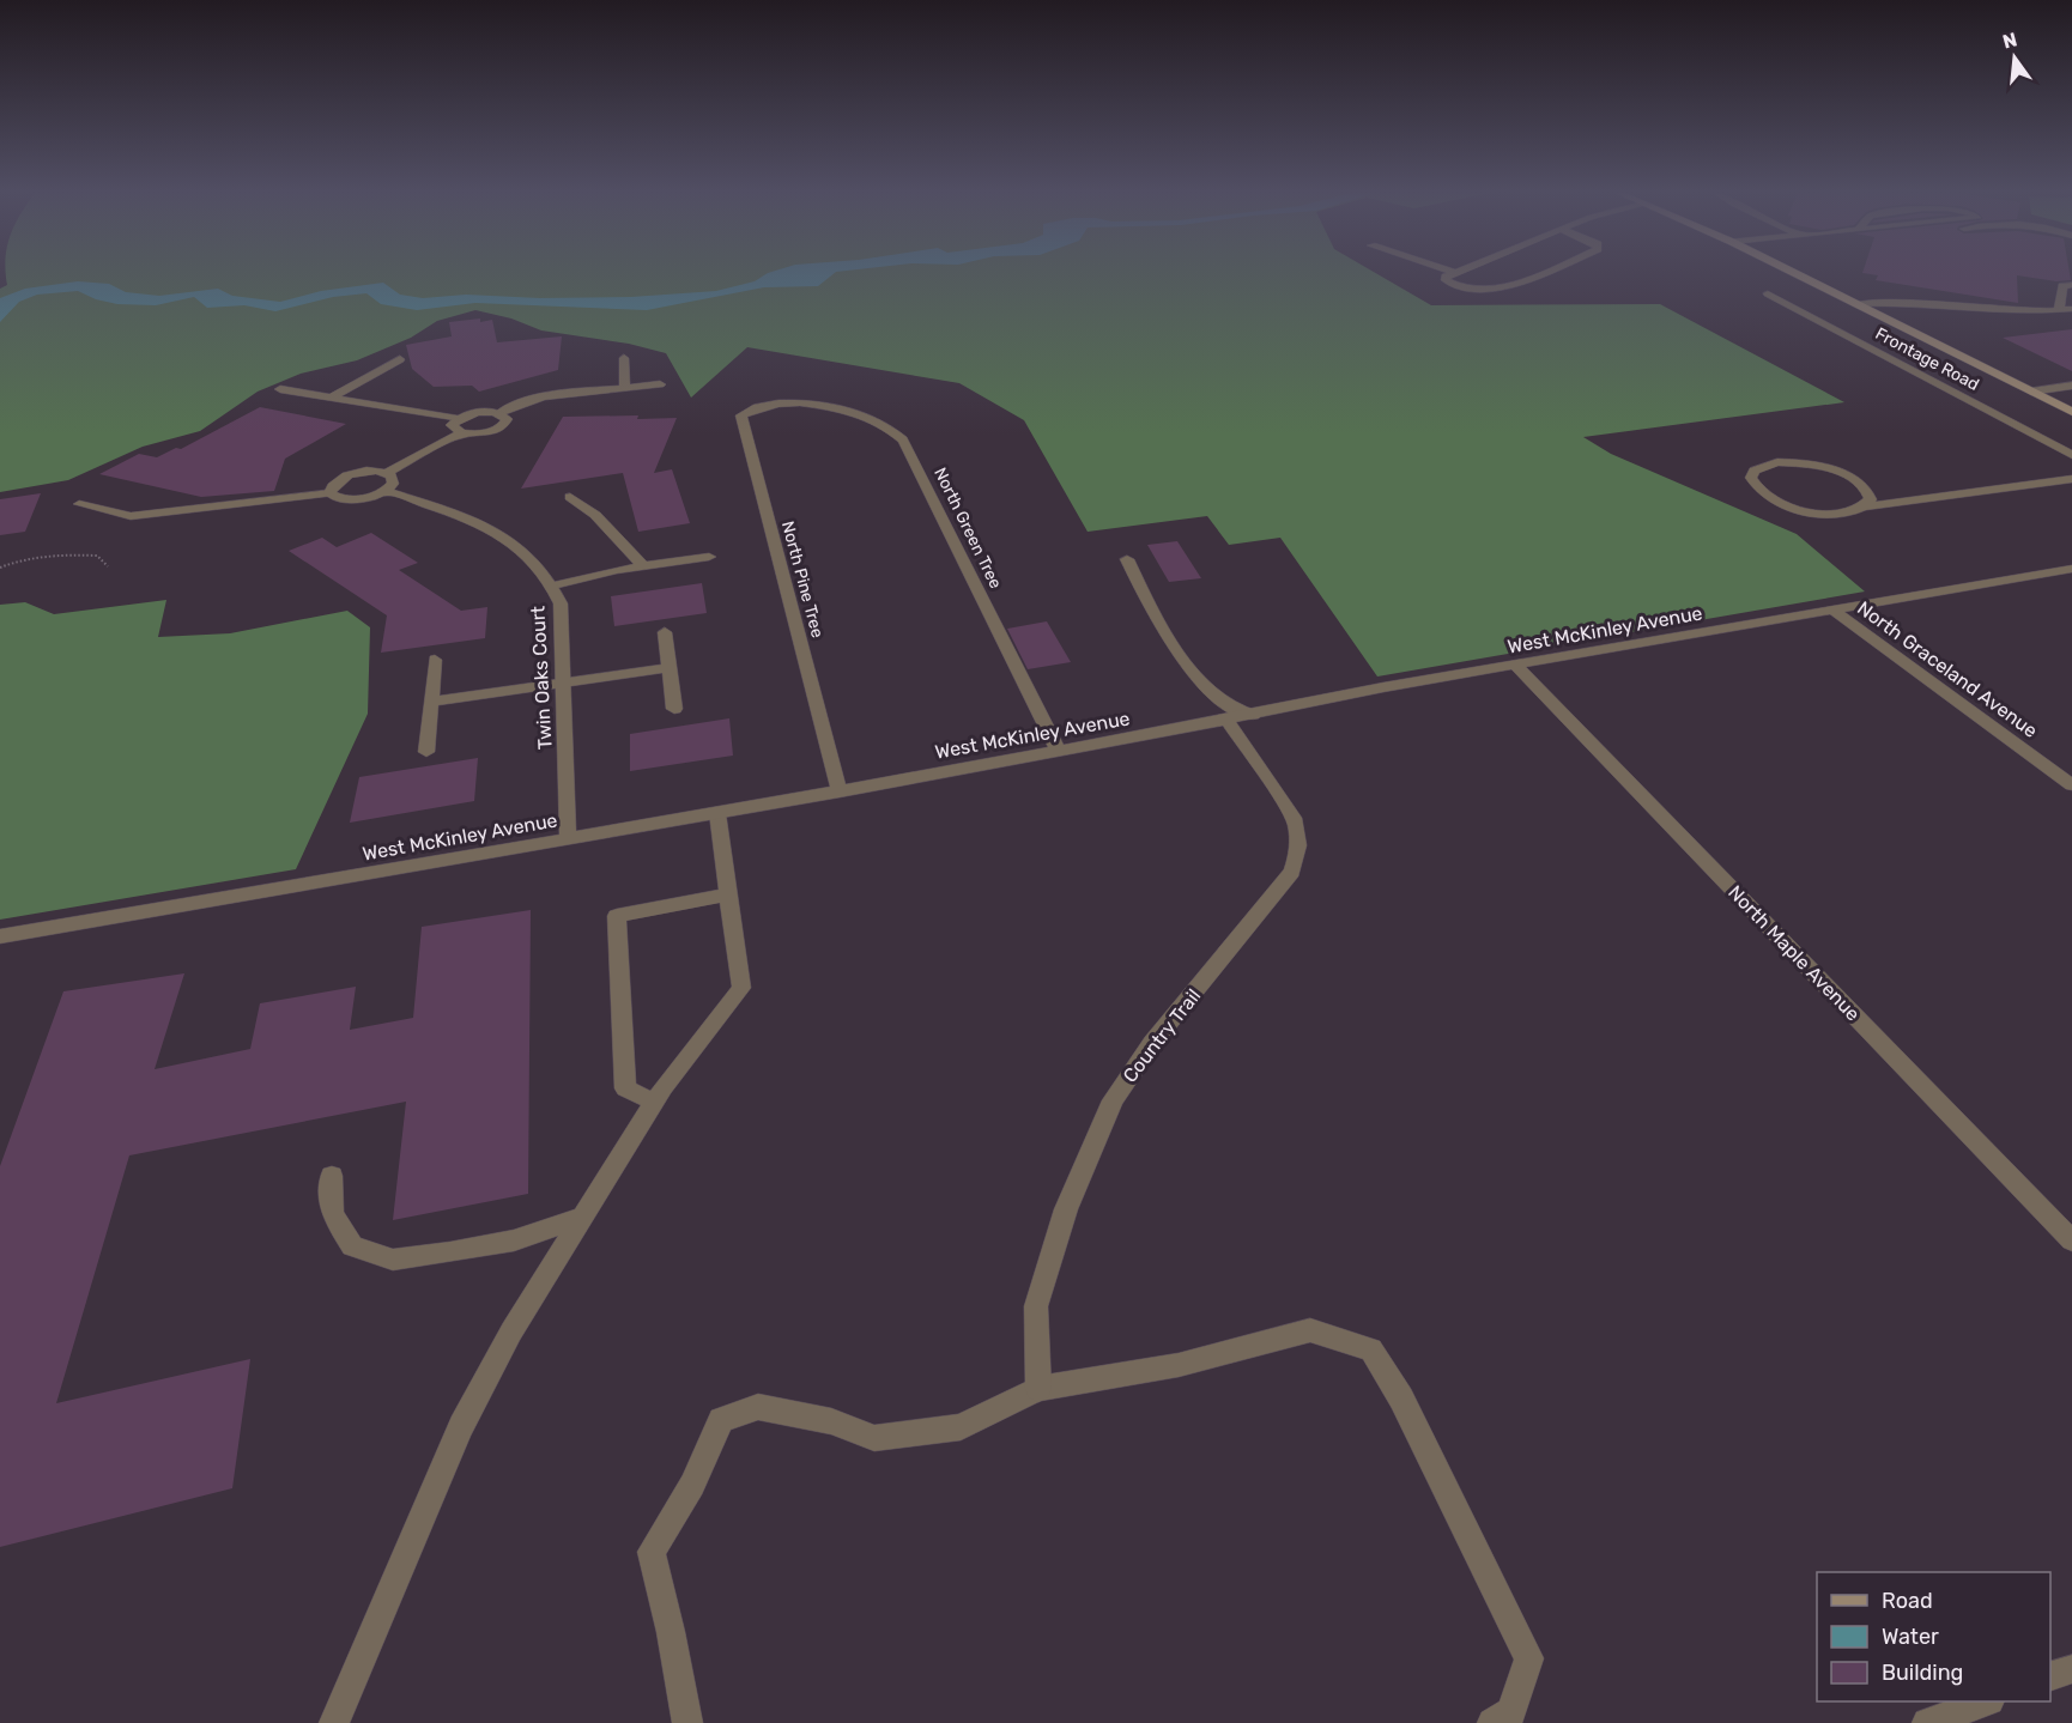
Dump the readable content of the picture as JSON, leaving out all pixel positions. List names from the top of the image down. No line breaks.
{"streets":{"street":["Frontage Road","North Green Tree","North Pine Tree","West McKinley Avenue","North Graceland Avenue","Twin Oaks Court","North Maple Avenue","Country Trail"]},"crossings":[["North Green Tree","North Pine Tree"],["North Green Tree","West McKinley Avenue"],["North Pine Tree","West McKinley Avenue"],["West McKinley Avenue","North Graceland Avenue"],["West McKinley Avenue","Twin Oaks Court"],["West McKinley Avenue","North Maple Avenue"],["West McKinley Avenue","Country Trail"]],"legend":["Road","Water","Building"],"north":"top"}
